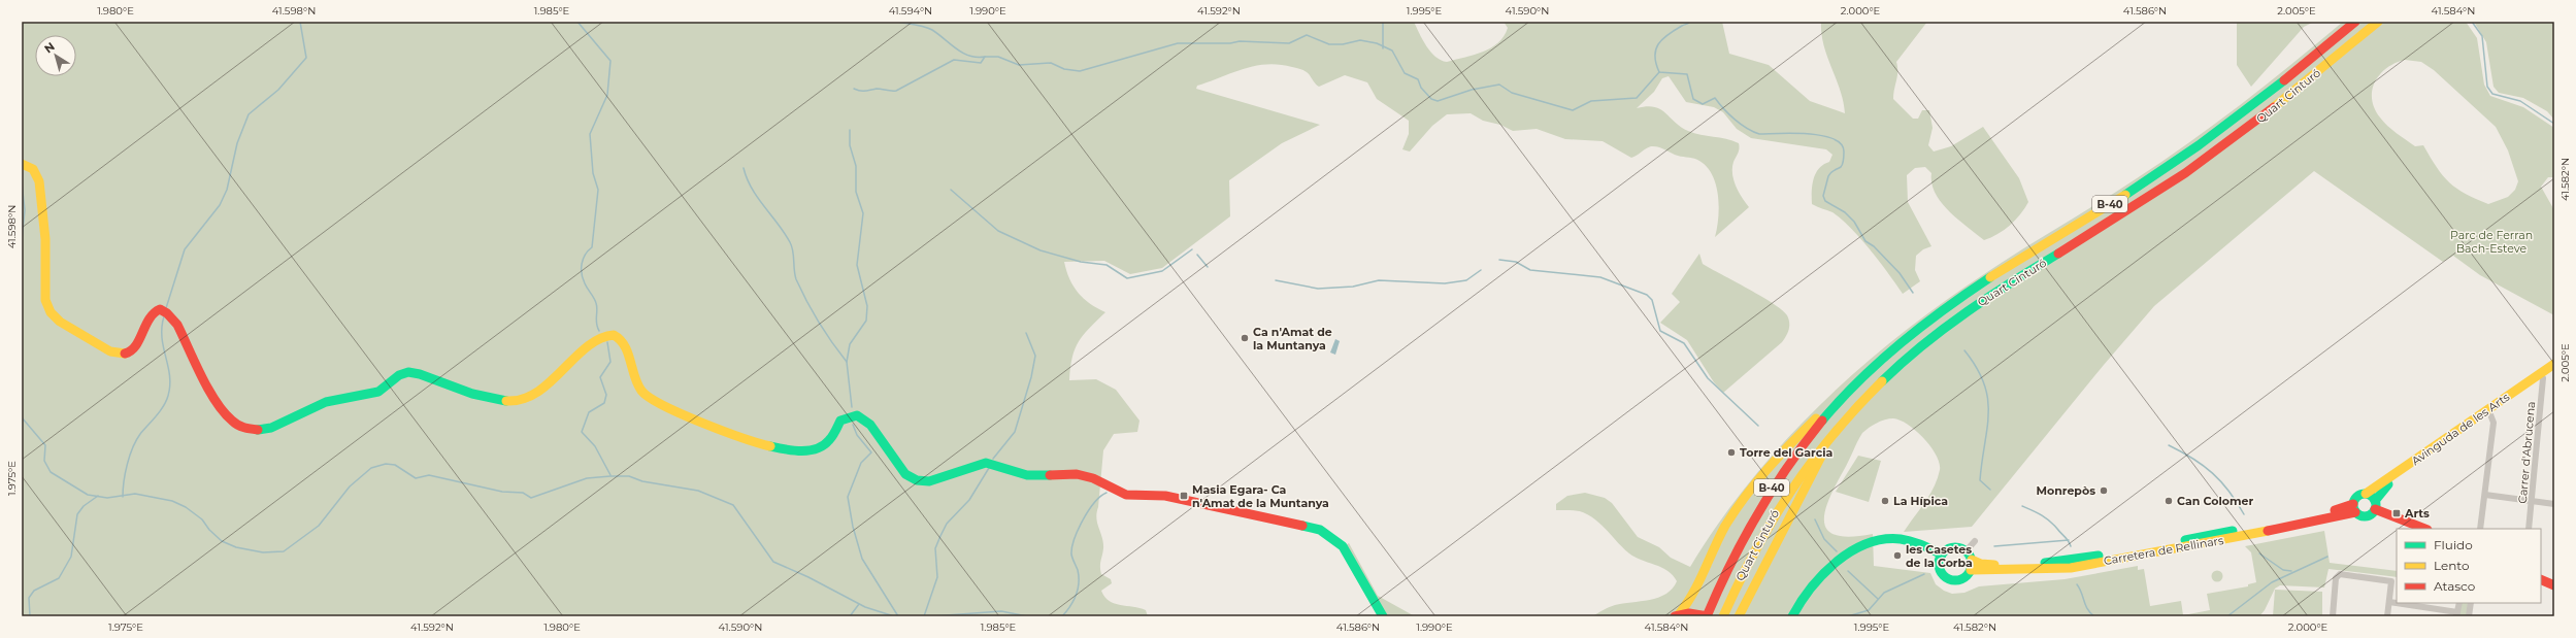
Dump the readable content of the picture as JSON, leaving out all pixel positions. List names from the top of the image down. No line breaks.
{"streets":{"main road":["Quart Cinturó","B-40","Avinguda de les Arts","Carretera de Rellinars"],"street":["Carrer d'Abrucena"]},"crossings":[["Avinguda de les Arts","Carrer d'Abrucena"],["Avinguda de les Arts","Carretera de Rellinars"]],"parks":["Parc de Ferran Bach-Esteve"],"places":{"other":["Ca n'Amat de la Muntanya","Torre del Garcia","Monrepòs","La Hípica","Can Colomer","les Casetes de la Corba"],"transit":["Masia Egara- Ca n'Amat de la Muntanya","Arts"]},"legend":["Fluido","Lento","Atasco"],"north":"top left","coordinates":["1.980°E","41.598°N","1.985°E","41.594°N","1.990°E","41.592°N","1.995°E","41.590°N","2.000°E","41.586°N","2.005°E","41.584°N","41.582°N","1.975°E"]}
